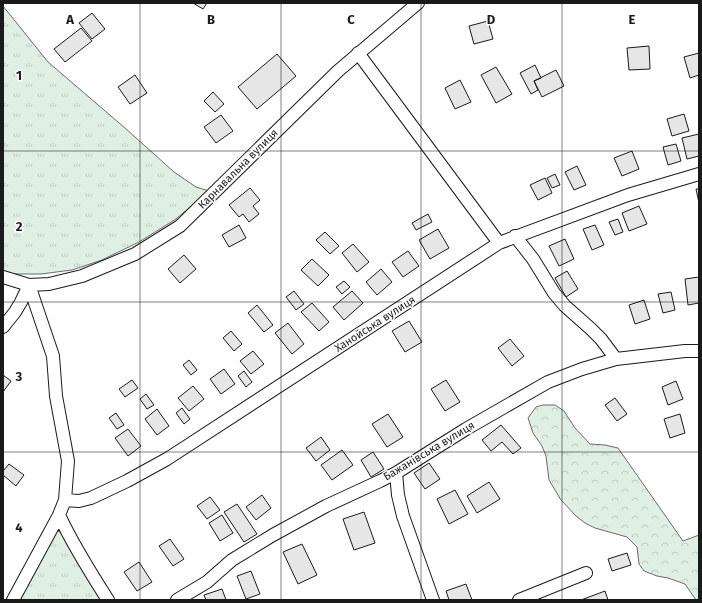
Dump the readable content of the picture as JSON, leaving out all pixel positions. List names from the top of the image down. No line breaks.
{"streets":{"street":["Карнавальна вулиця","Ханойська вулиця","Бажанівська вулиця"]},"grid":{"columns":["A","B","C","D","E"],"rows":["1","2","3","4"]}}
